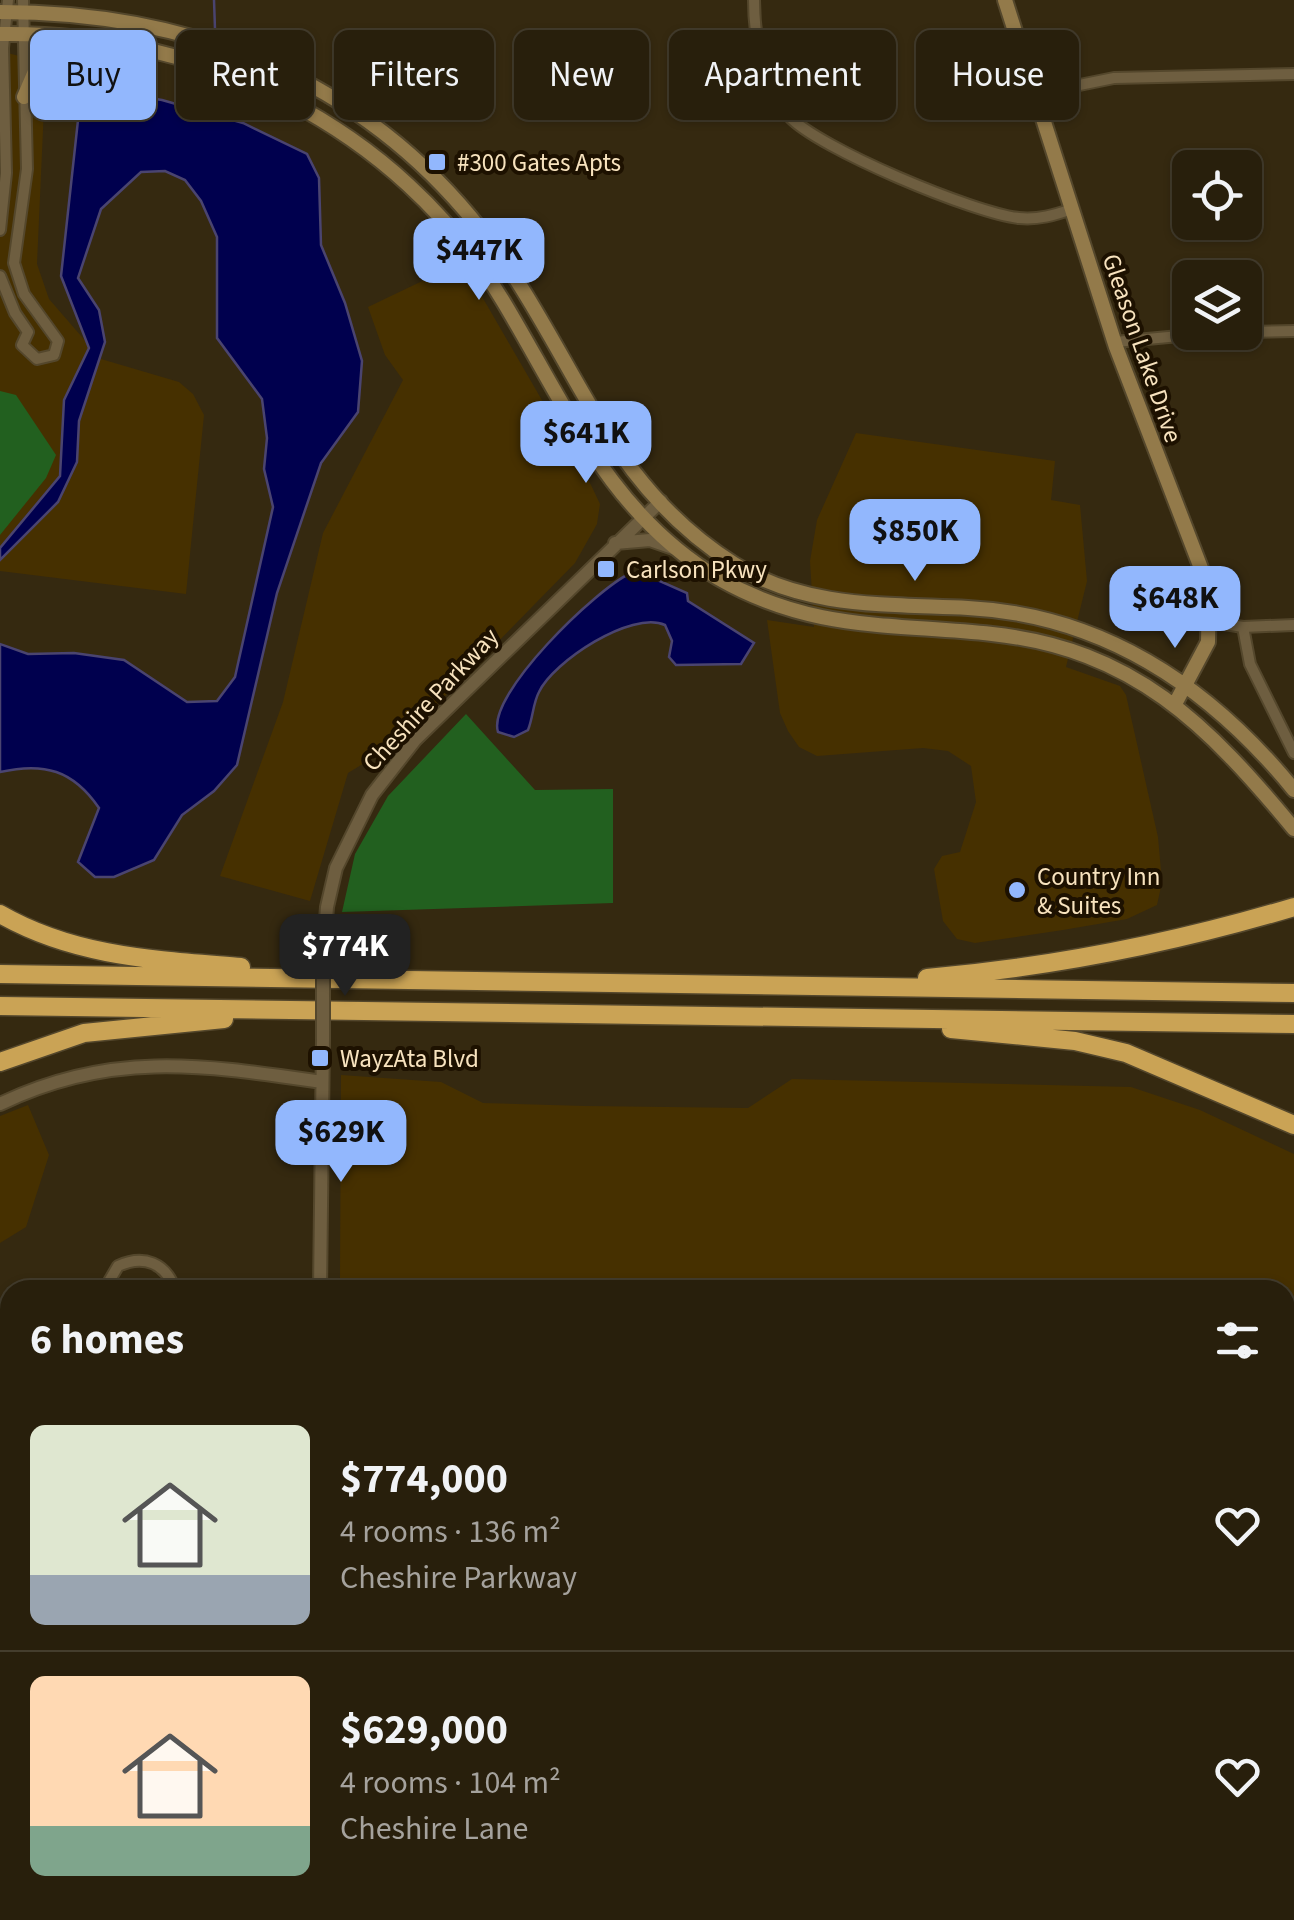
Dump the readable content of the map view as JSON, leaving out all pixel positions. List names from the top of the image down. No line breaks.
{"streets":{"main road":["Gleason Lake Drive"],"street":["Cheshire Parkway"]},"places":{"transit":["#300 Gates Apts","Carlson Pkwy","WayzAta Blvd"],"other":["Country Inn & Suites"]},"page":{"chip":["Buy","Rent","Filters","New","Apartment","House"],"price":["$447K","$641K","$850K","$648K","$774K","$629K"],"heading":"6 homes","list":[{"name":"$774,000","note":"4 rooms · 136 m² · Cheshire Parkway"},{"name":"$629,000","note":"4 rooms · 104 m² · Cheshire Lane"}]}}
